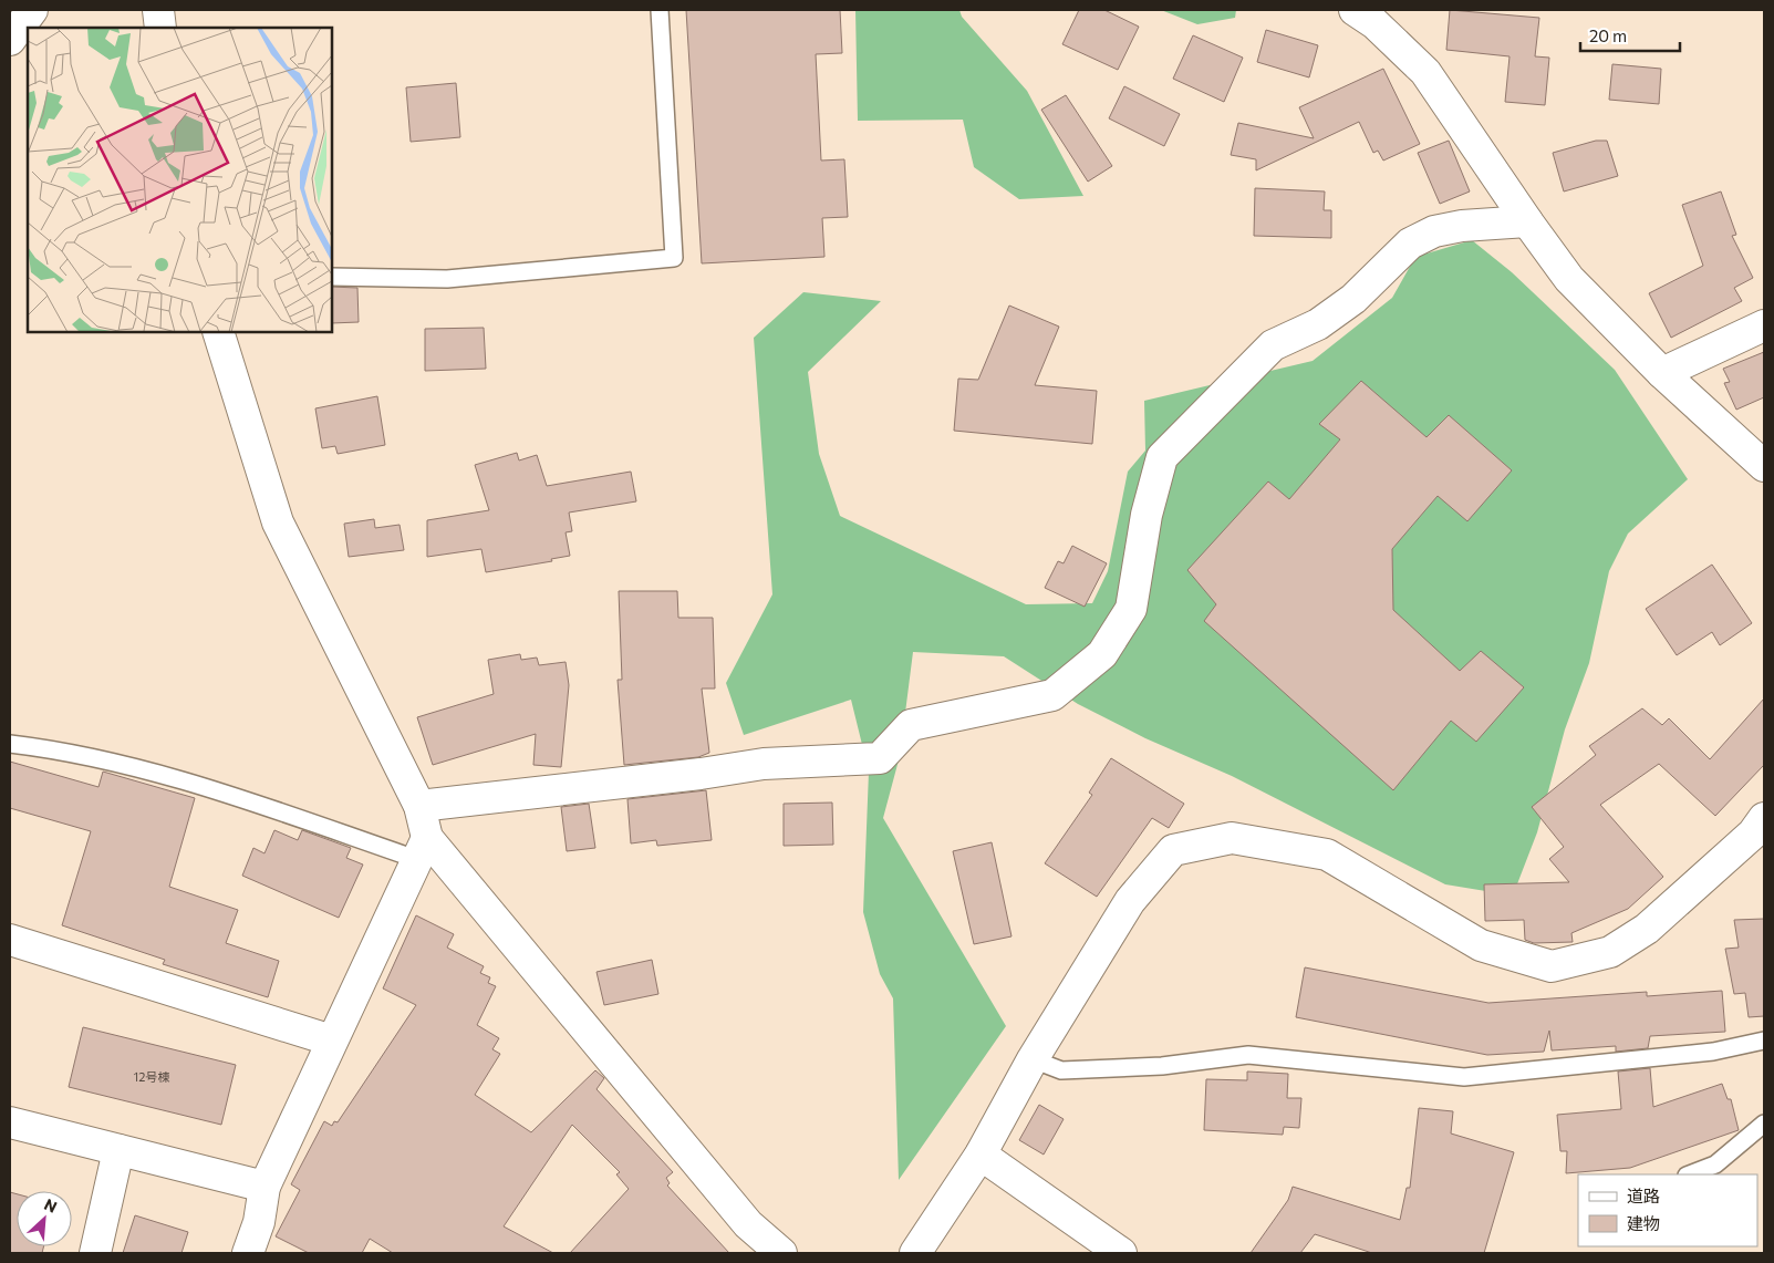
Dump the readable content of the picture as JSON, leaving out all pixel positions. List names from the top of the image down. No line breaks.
{"house_numbers":["12号棟"],"legend":["道路","建物"],"scale_bar":"20 m","north":"top right"}
